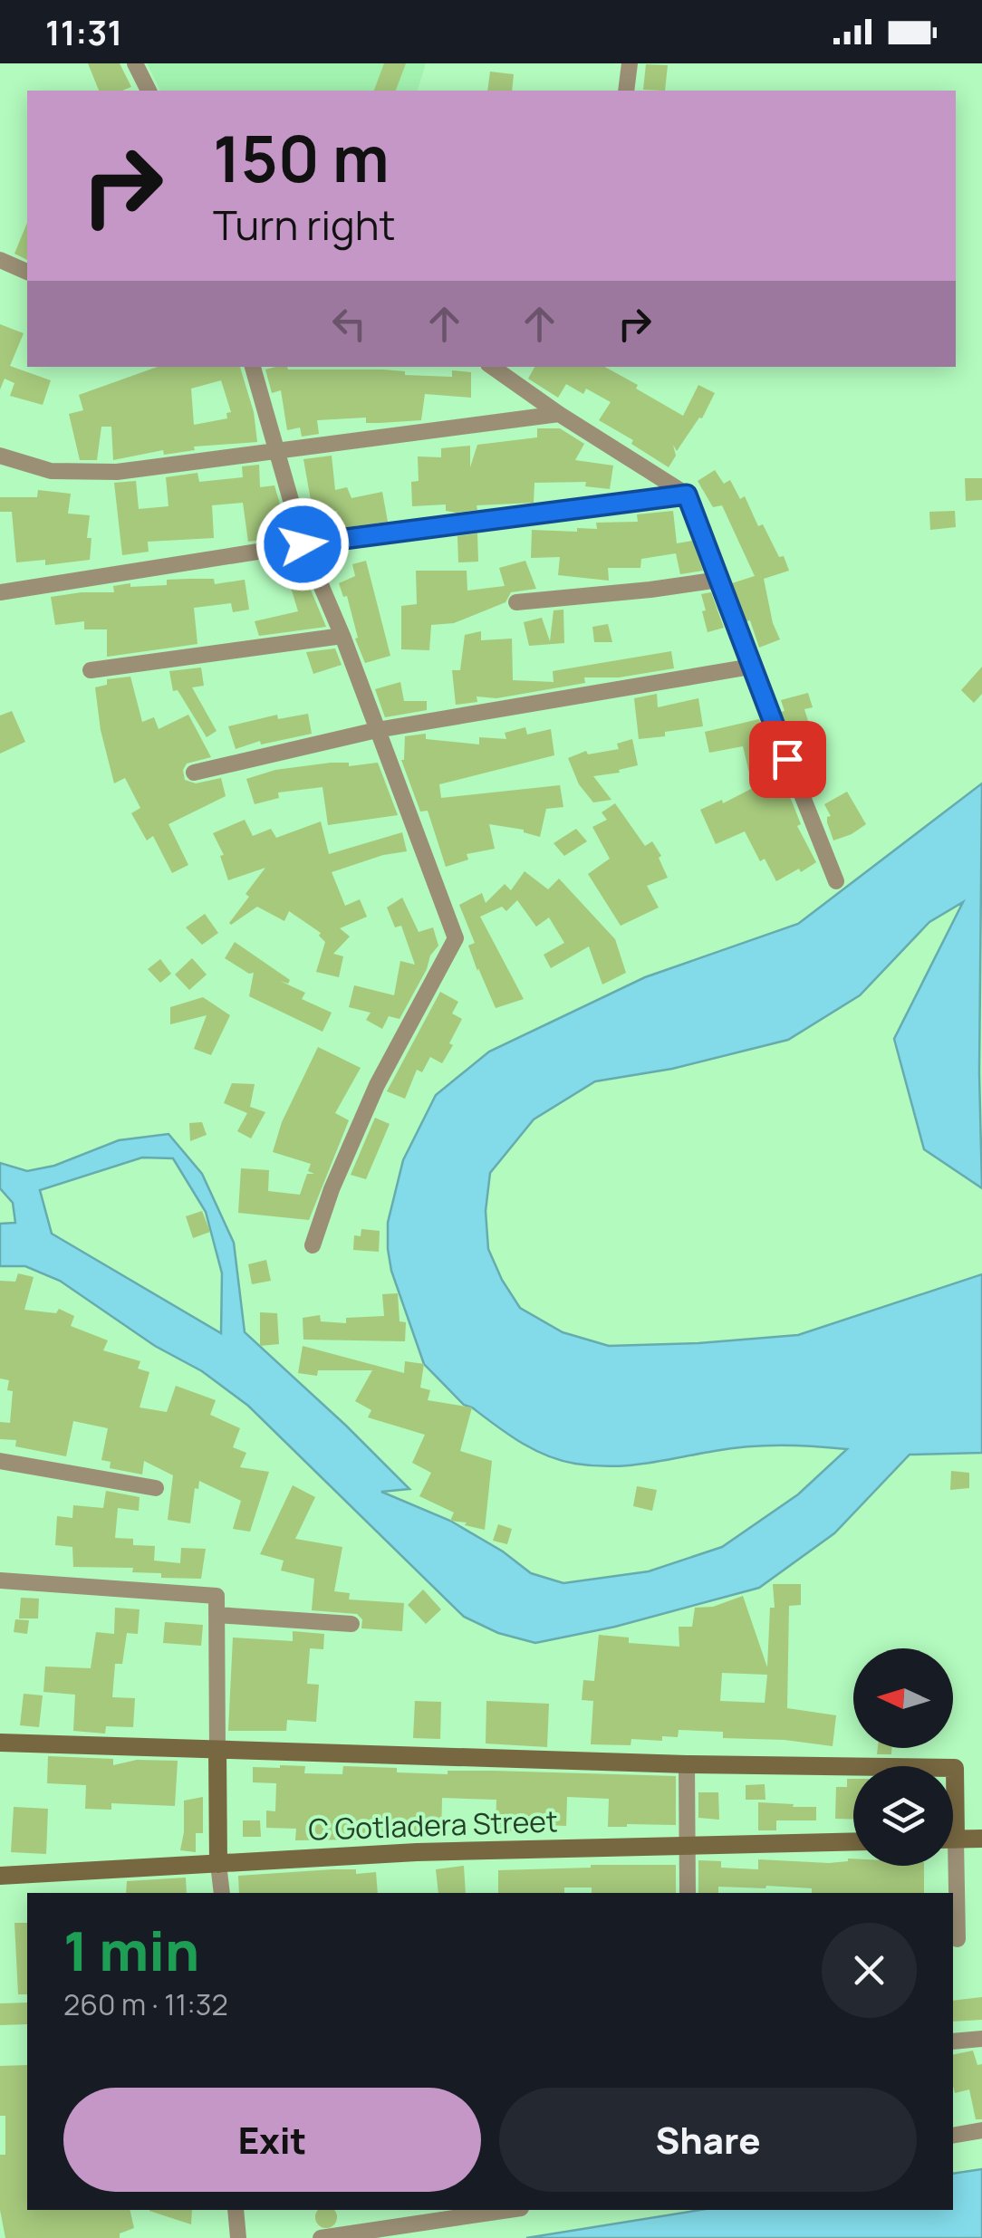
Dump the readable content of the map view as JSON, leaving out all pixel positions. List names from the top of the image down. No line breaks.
{"streets":{"street":["C Gotladera Street"]},"north":"left","page":{"status":"11:31","turn":["150 m","Turn right"],"heading":["1 min","260 m · 11:32"],"buttons":["Exit","Share"]}}
